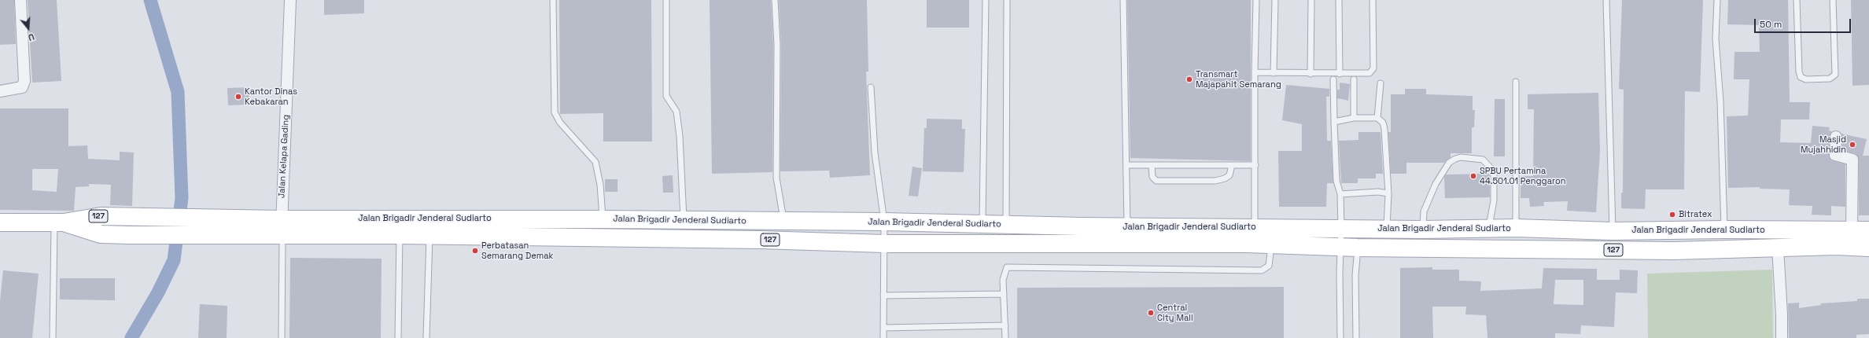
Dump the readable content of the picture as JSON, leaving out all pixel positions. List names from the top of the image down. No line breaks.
{"streets":{"main road":["127","Jalan Brigadir Jenderal Sudiarto"],"street":["Jalan Kelapa Gading"]},"crossings":[["Jalan Kelapa Gading","Jalan Brigadir Jenderal Sudiarto"],["127","Jalan Brigadir Jenderal Sudiarto"]],"places":["Transmart Majapahit Semarang","Kantor Dinas Kebakaran","Masjid Mujahhidin","SPBU Pertamina 44.501.01 Penggaron","Bitratex","Perbatasan Semarang Demak","Central City Mall"],"scale_bar":"50 m","north":"bottom"}
